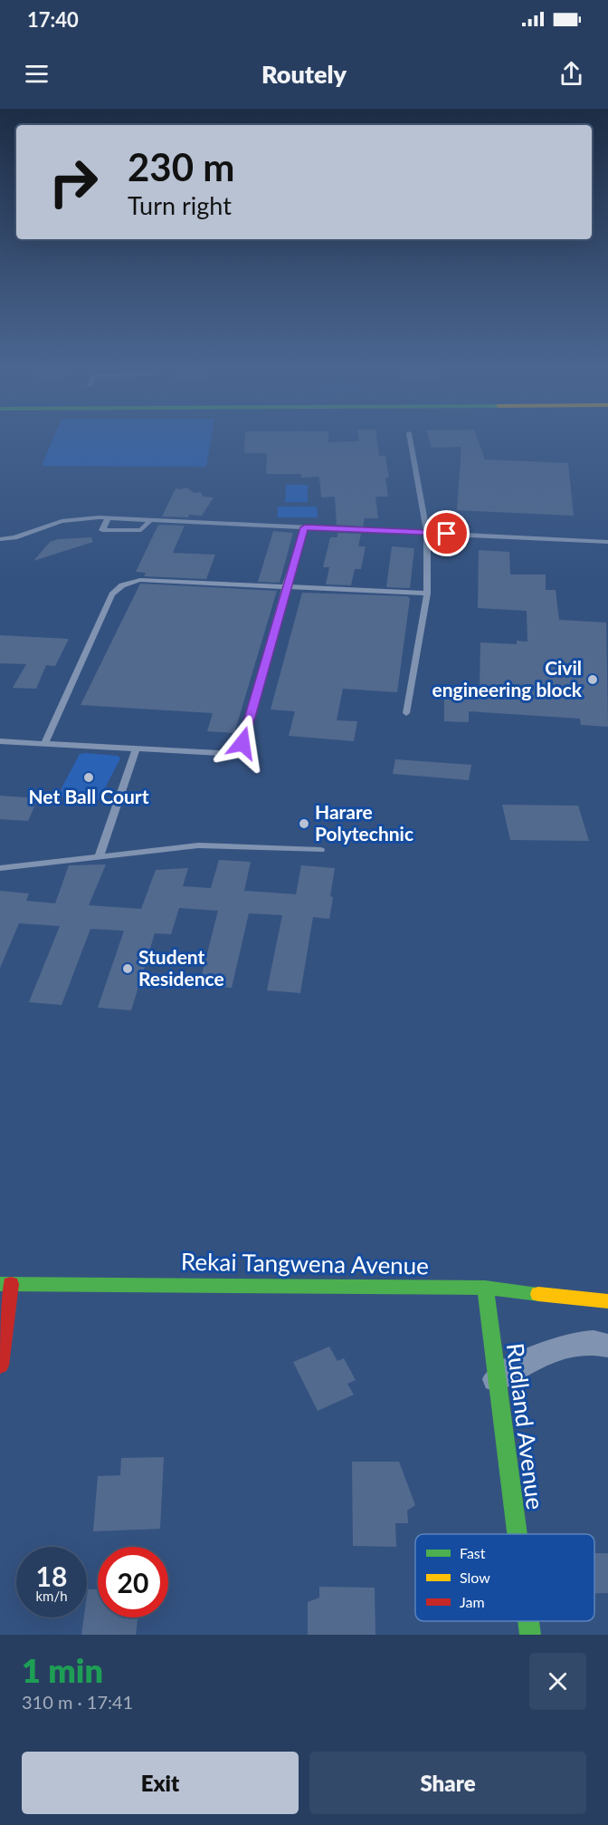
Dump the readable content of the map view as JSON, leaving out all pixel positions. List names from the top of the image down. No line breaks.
{"streets":{"main road":["Rekai Tangwena Avenue","Rudland Avenue"]},"crossings":[["Rekai Tangwena Avenue","Rudland Avenue"]],"places":["Civil engineering block","Net Ball Court","Harare Polytechnic","Student Residence"],"legend":["Fast","Slow","Jam"],"page":{"status":"17:40","header":"Routely","turn":["230 m","Turn right"],"speed":"18 km/h","limit":"20","heading":["1 min","310 m · 17:41"],"buttons":["Exit","Share"]}}
